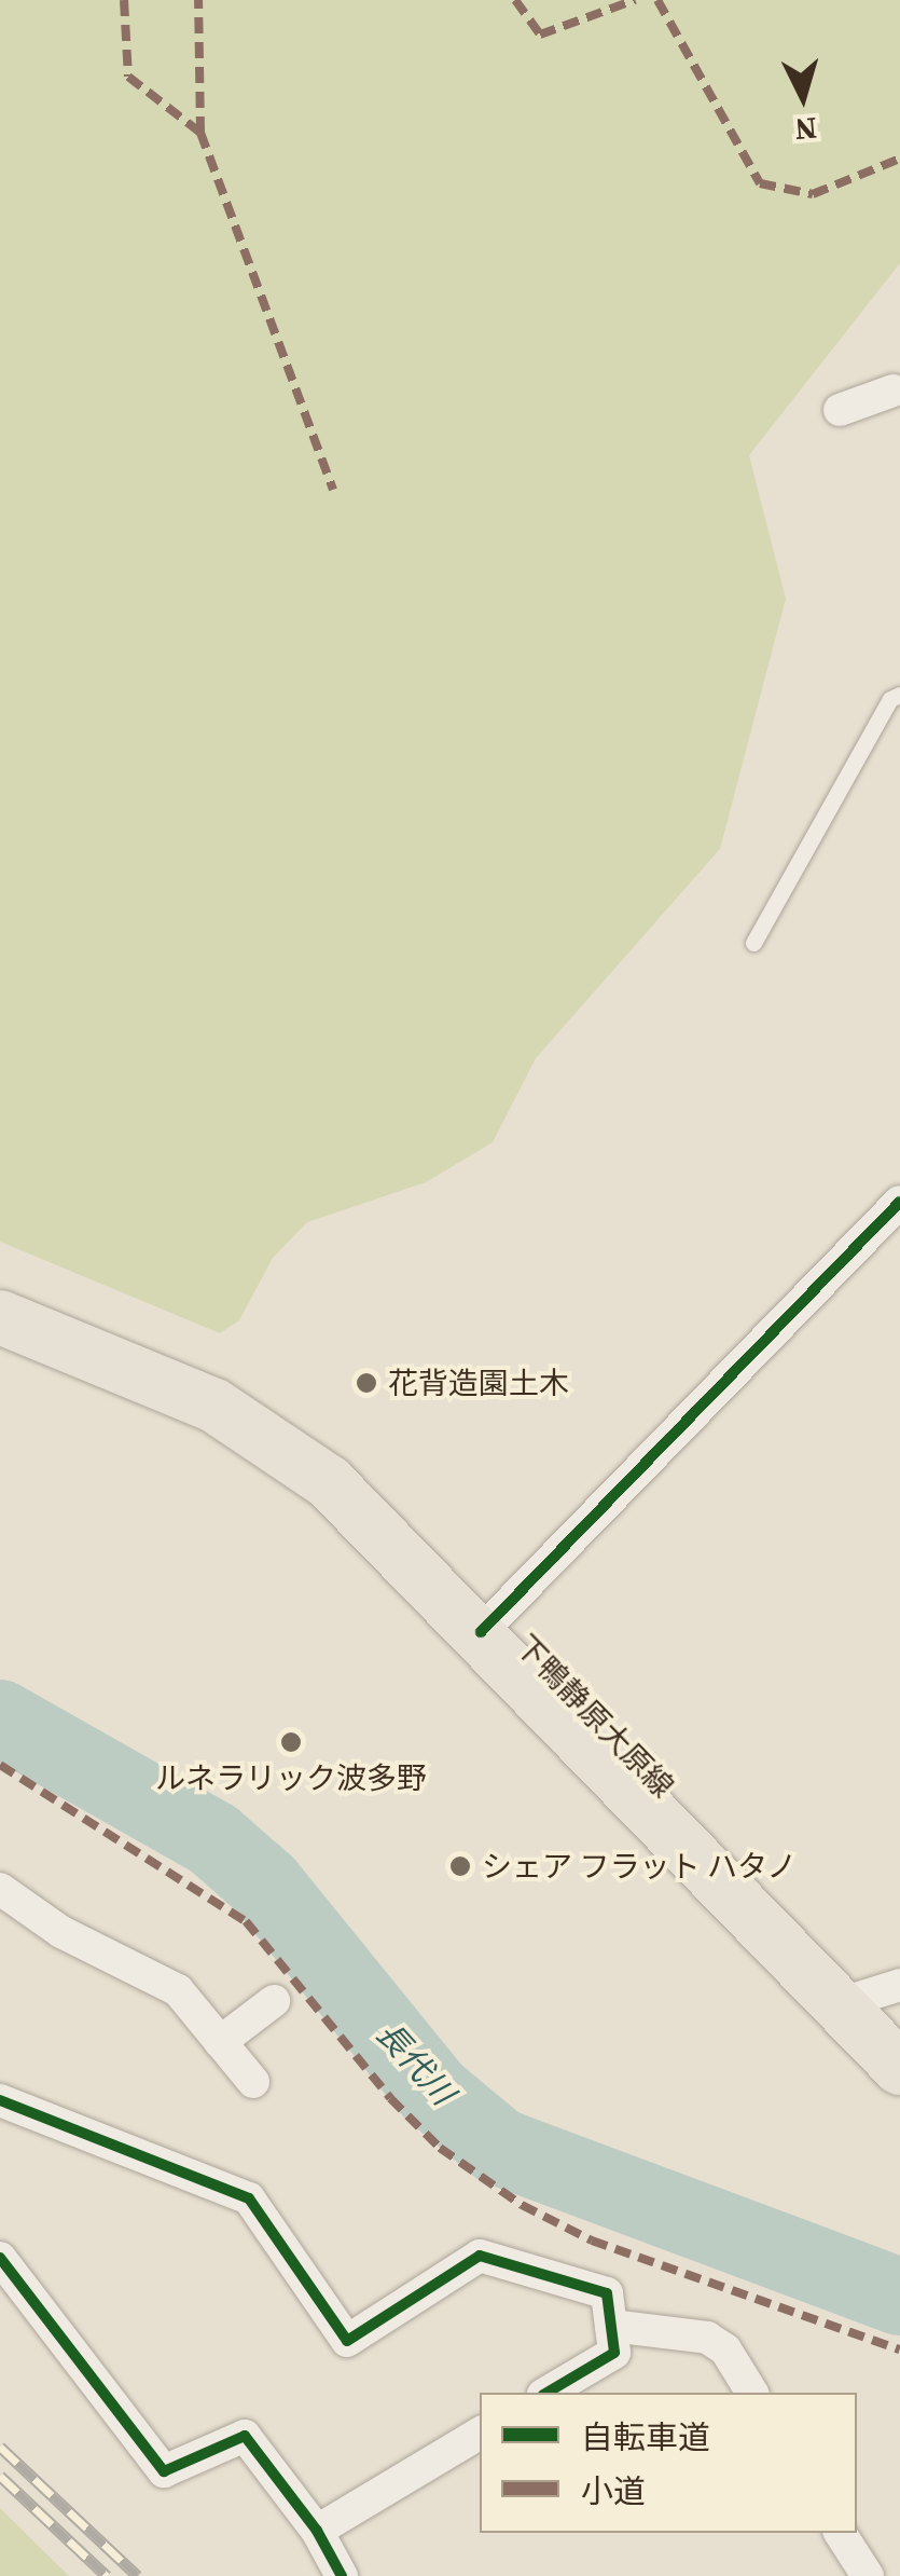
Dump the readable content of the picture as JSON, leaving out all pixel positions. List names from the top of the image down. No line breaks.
{"streets":{"main road":["下鴨静原大原線"]},"water":["長代川"],"places":["花背造園土木","ルネラリック波多野","シェア フラット ハタノ"],"legend":["自転車道","小道"],"north":"bottom"}
